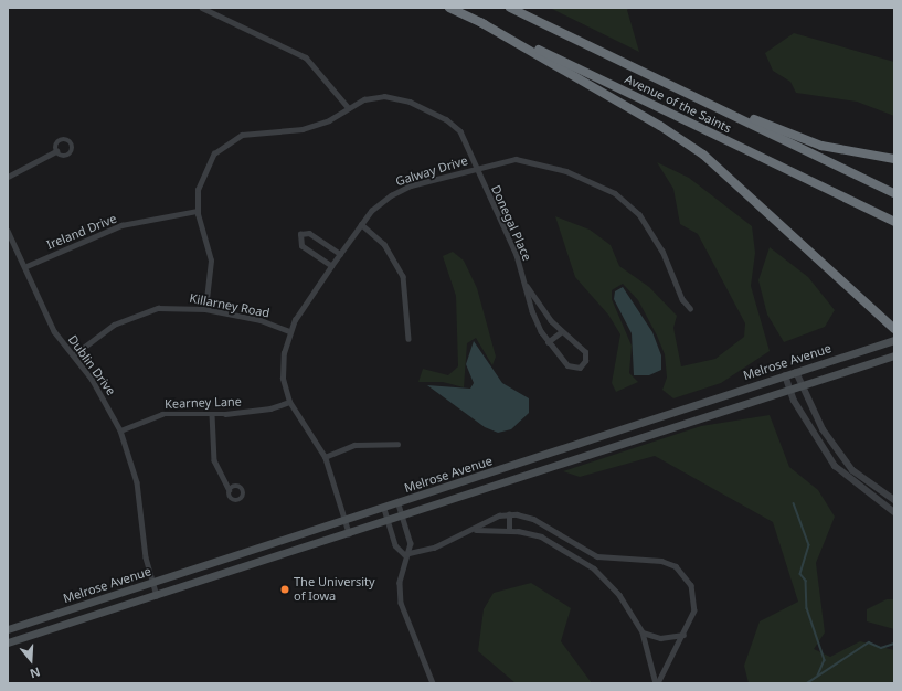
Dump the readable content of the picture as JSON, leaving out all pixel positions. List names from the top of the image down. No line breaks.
{"streets":{"highway":["Avenue of the Saints"],"main road":["Melrose Avenue"],"street":["Galway Drive","Donegal Place","Ireland Drive","Killarney Road","Dublin Drive","Kearney Lane"]},"crossings":[["Galway Drive","Donegal Place"],["Galway Drive","Killarney Road"],["Galway Drive","Melrose Avenue"],["Galway Drive","Kearney Lane"],["Donegal Place","Ireland Drive"],["Donegal Place","Killarney Road"],["Ireland Drive","Dublin Drive"],["Killarney Road","Dublin Drive"],["Melrose Avenue","Dublin Drive"],["Dublin Drive","Kearney Lane"]],"places":["The University of Iowa"],"north":"bottom"}
